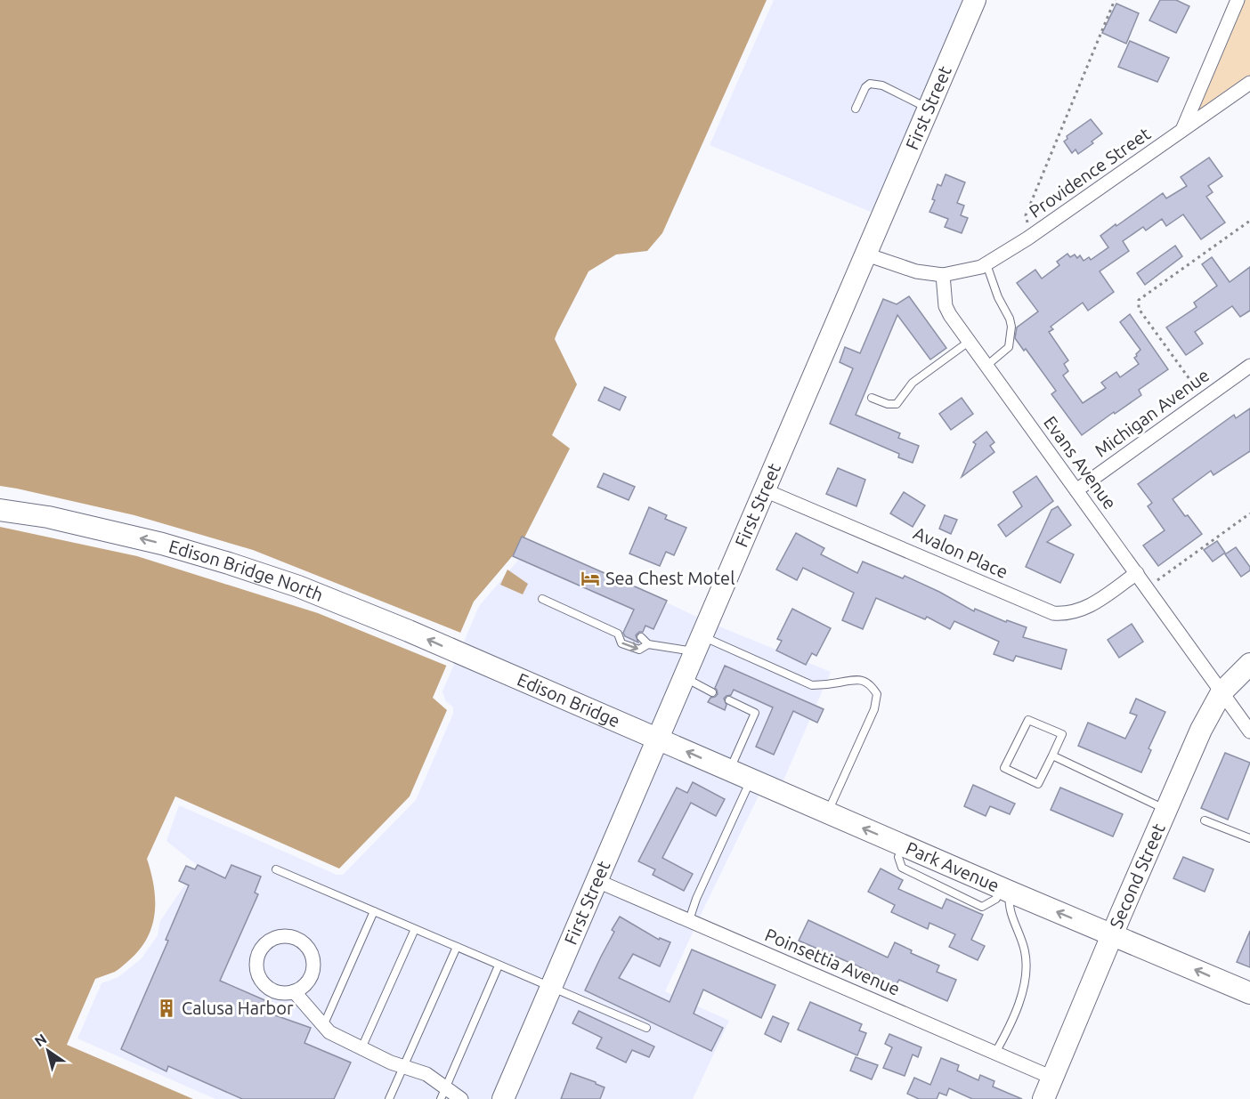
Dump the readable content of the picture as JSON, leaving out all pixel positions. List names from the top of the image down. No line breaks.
{"streets":{"main road":["First Street","Edison Bridge North","Edison Bridge","Park Avenue","Second Street"],"street":["Providence Street","Michigan Avenue","Evans Avenue","Avalon Place","Poinsettia Avenue"]},"crossings":[["First Street","Avalon Place"],["First Street","Edison Bridge"],["First Street","Park Avenue"],["First Street","Poinsettia Avenue"],["Providence Street","Evans Avenue"],["Michigan Avenue","Evans Avenue"],["Evans Avenue","Avalon Place"],["Evans Avenue","Second Street"],["Edison Bridge North","Edison Bridge"],["Edison Bridge","Park Avenue"],["Park Avenue","Second Street"],["Second Street","Poinsettia Avenue"]],"one_way":["Edison Bridge North","Park Avenue"],"places":{"hotel":["Sea Chest Motel"],"building":["Calusa Harbor"]},"north":"top left"}
